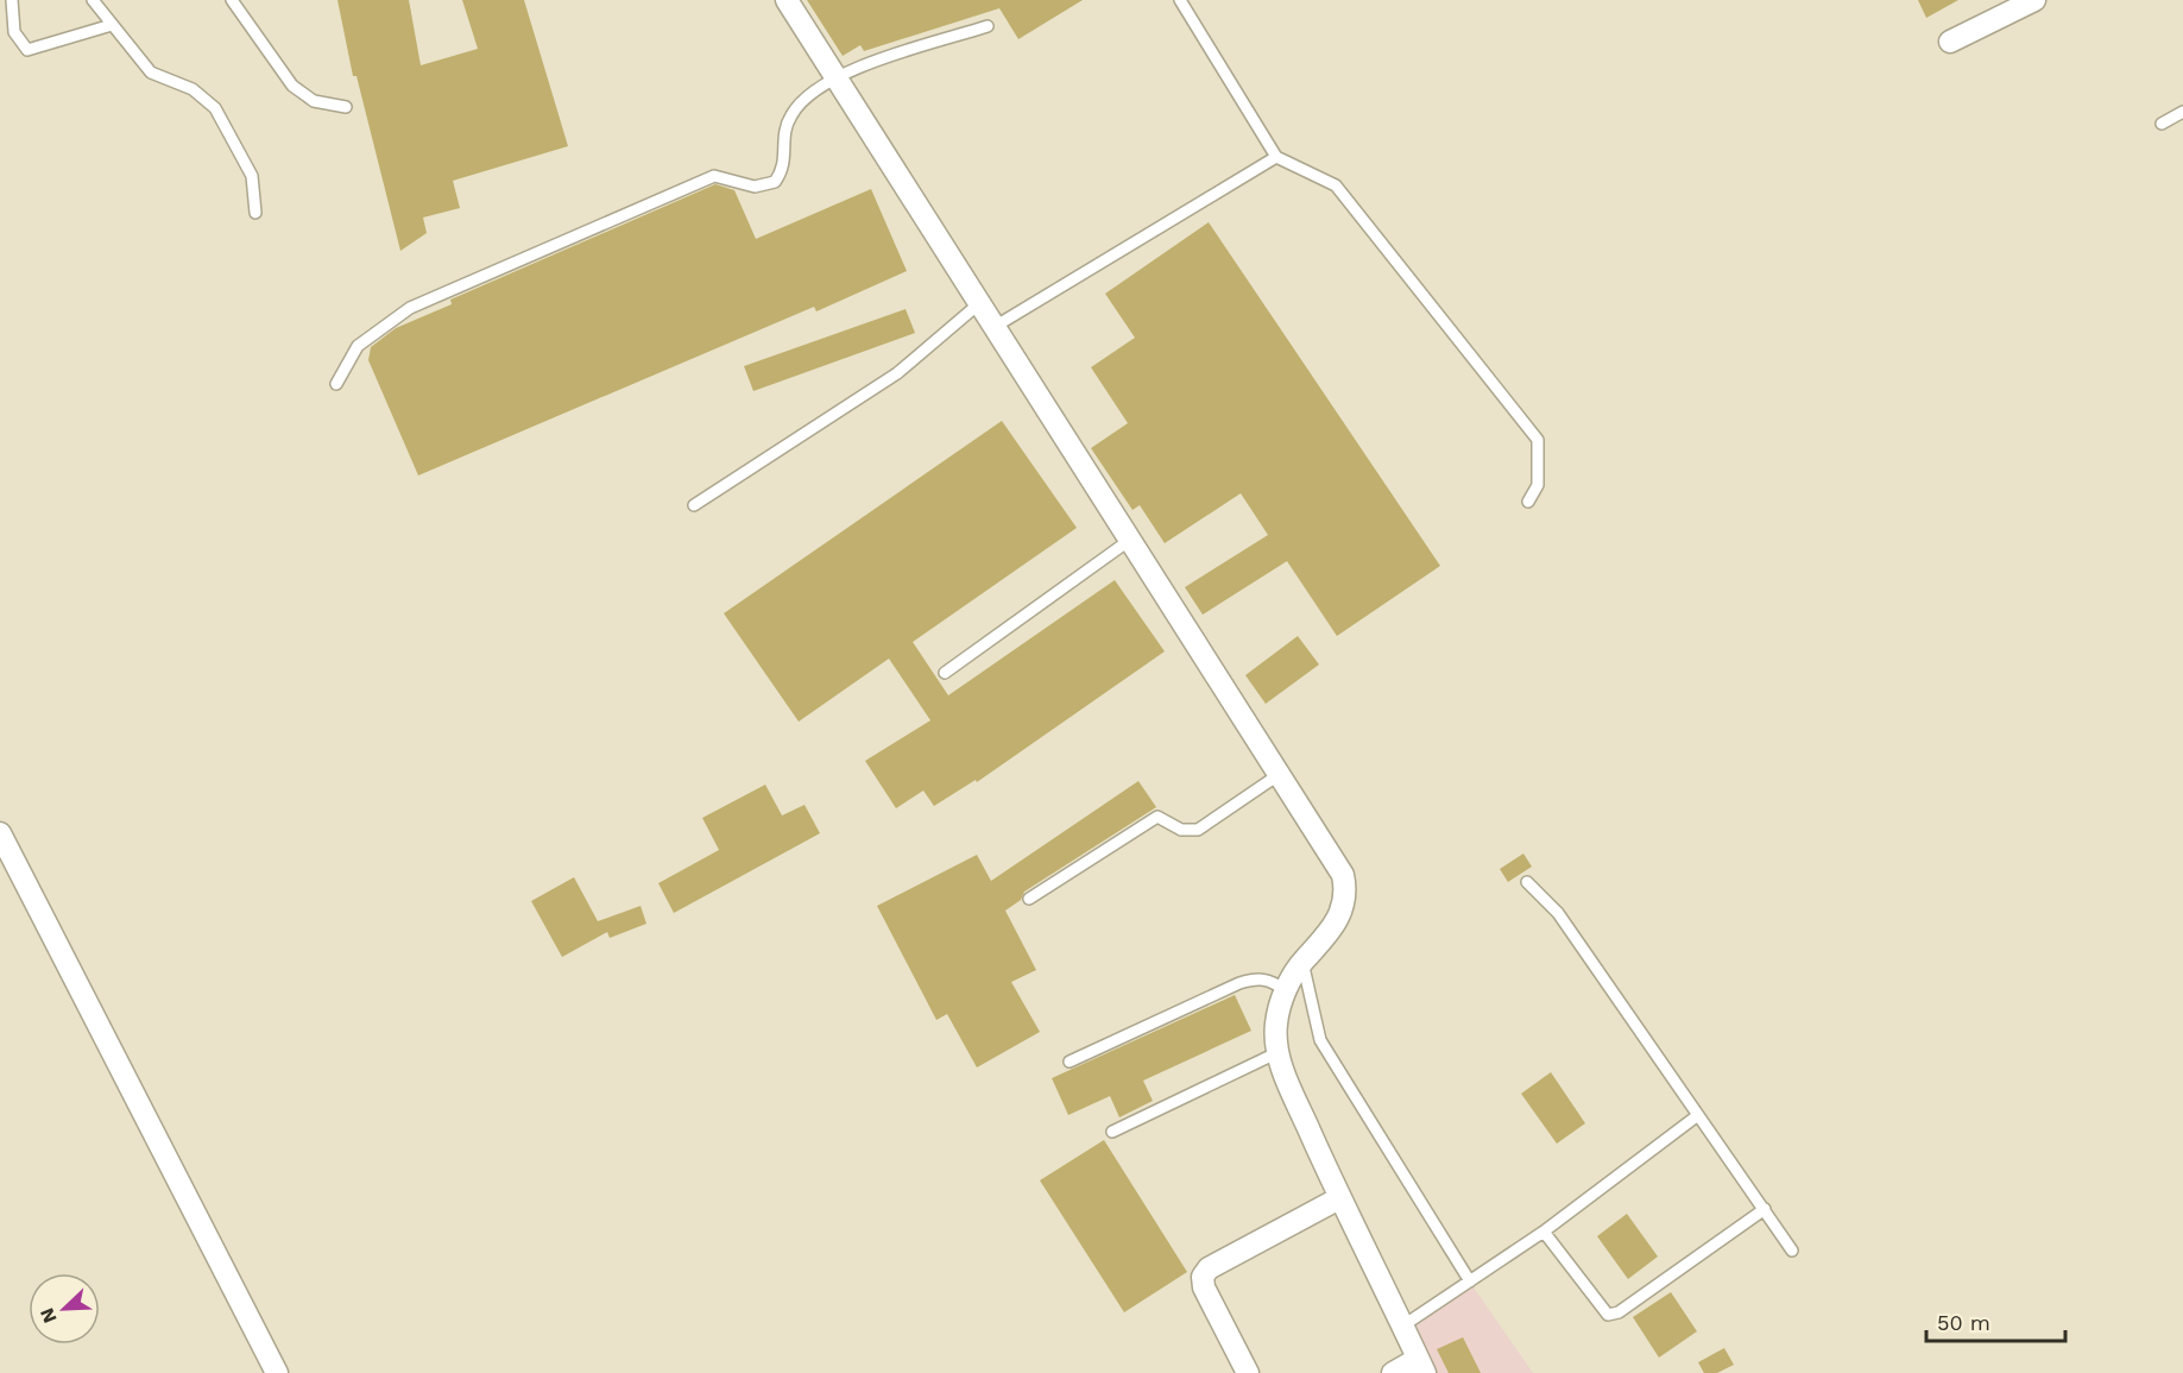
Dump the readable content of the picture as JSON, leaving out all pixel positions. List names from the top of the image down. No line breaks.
{"scale_bar":"50 m","north":"bottom left"}
